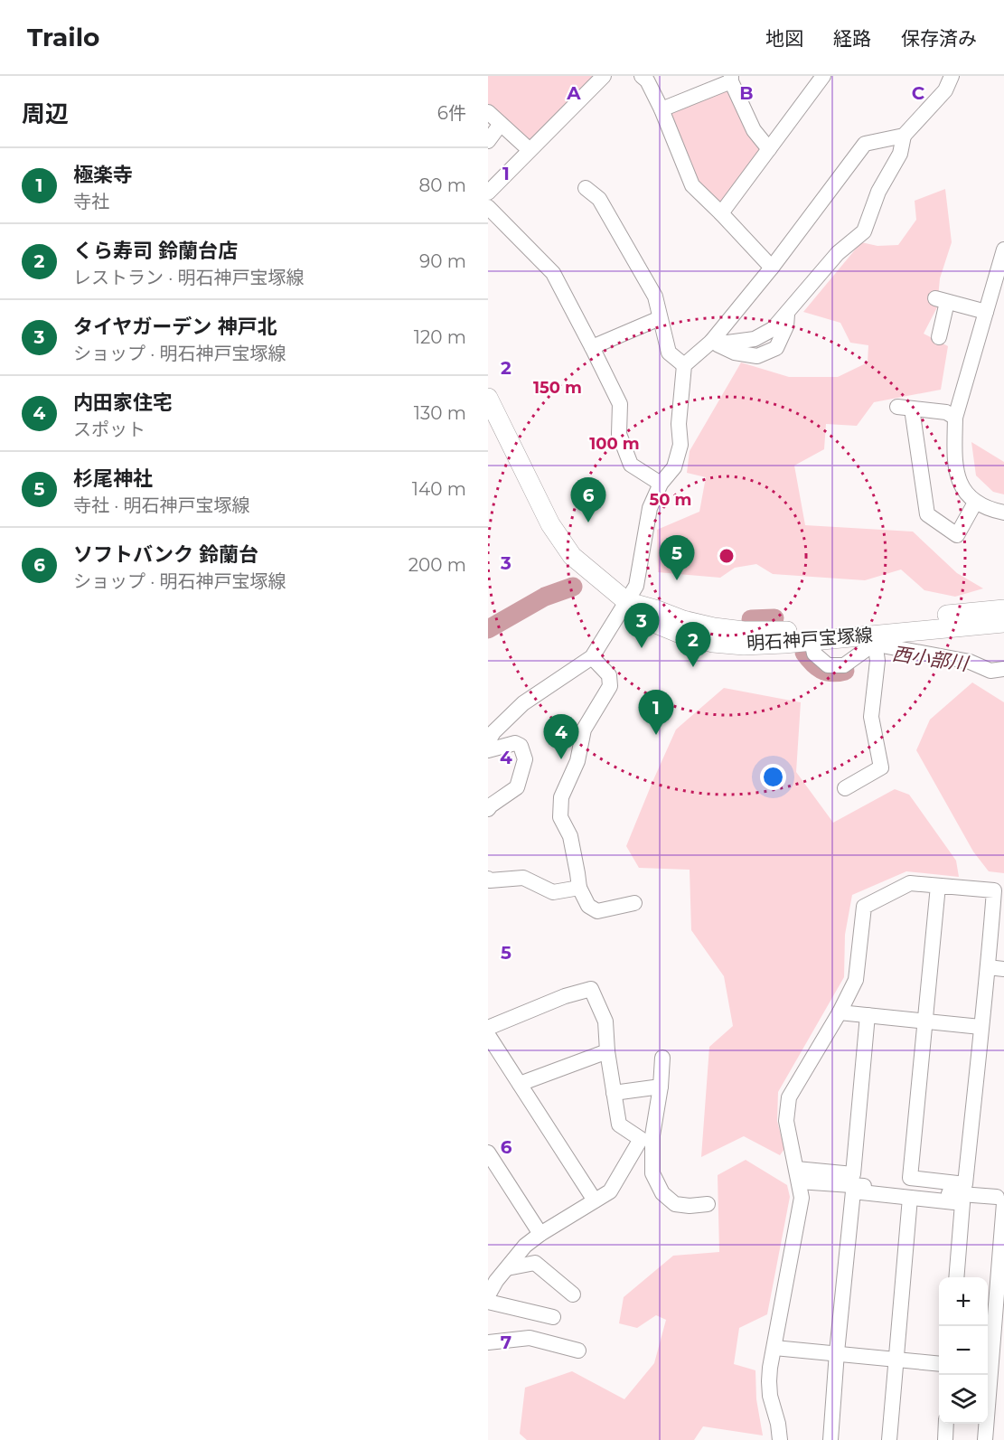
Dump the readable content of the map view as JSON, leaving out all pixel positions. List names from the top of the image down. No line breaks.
{"streets":{"main road":["明石神戸宝塚線"]},"water":["西小部川"],"page":{"header":"Trailo","nav":["地図","経路","保存済み"],"heading":["周辺","6件"],"list":[{"mark":"1","name":"極楽寺","note":"寺社","value":"80 m"},{"mark":"2","name":"くら寿司 鈴蘭台店","note":"レストラン · 明石神戸宝塚線","value":"90 m"},{"mark":"3","name":"タイヤガーデン 神戸北","note":"ショップ · 明石神戸宝塚線","value":"120 m"},{"mark":"4","name":"内田家住宅","note":"スポット","value":"130 m"},{"mark":"5","name":"杉尾神社","note":"寺社 · 明石神戸宝塚線","value":"140 m"},{"mark":"6","name":"ソフトバンク 鈴蘭台","note":"ショップ · 明石神戸宝塚線","value":"200 m"}],"pins":["6","5","3","2","1","4"],"map_buttons":["+","−"]},"grid":{"columns":["A","B","C"],"rows":["1","2","3","4","5","6","7"]},"rings":["150 m","100 m","50 m"]}
